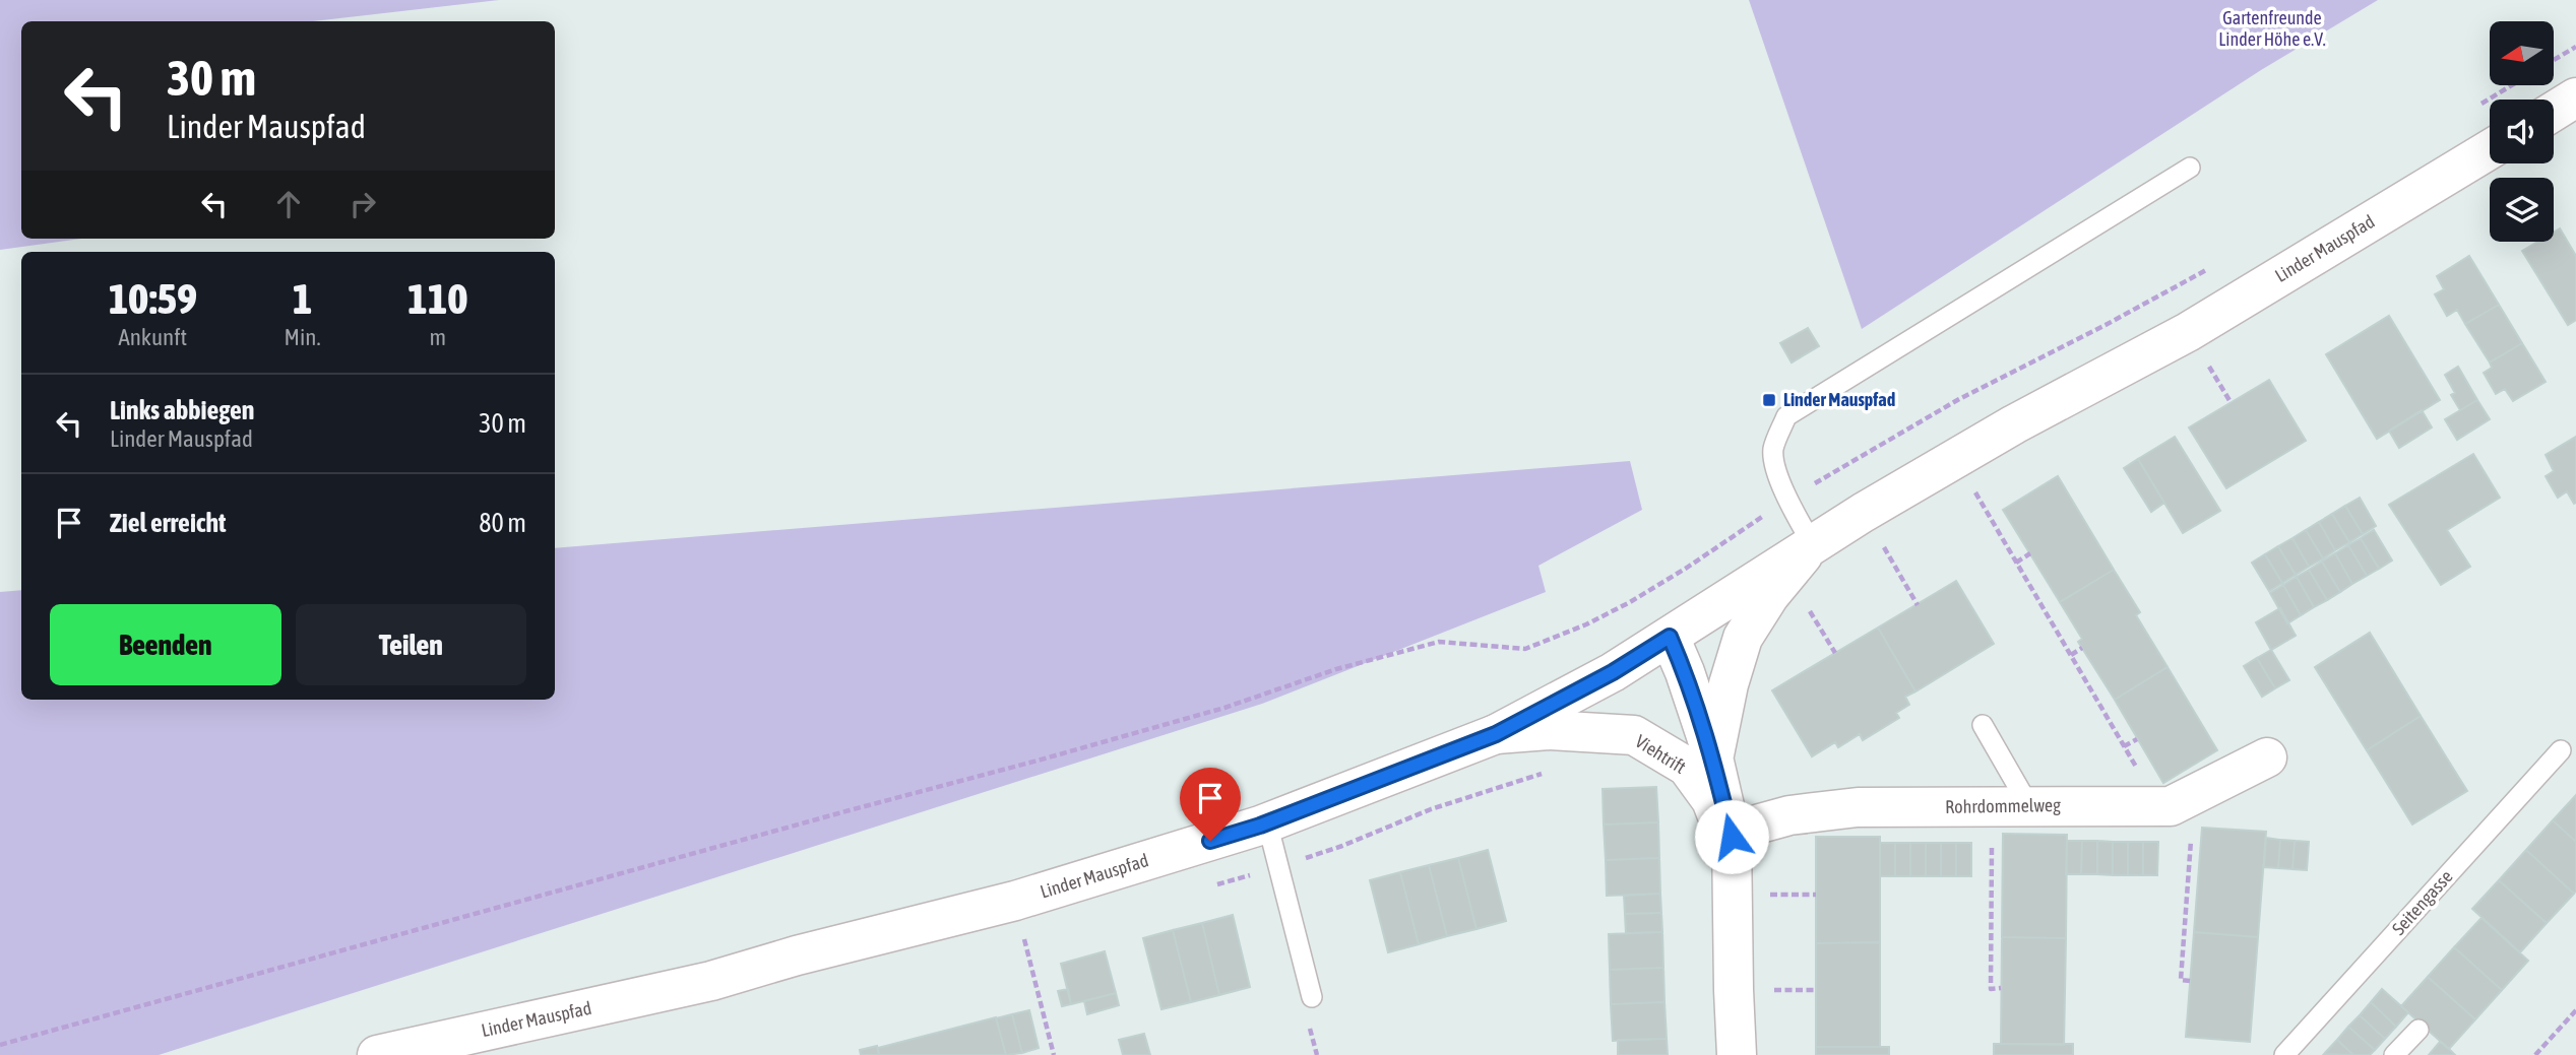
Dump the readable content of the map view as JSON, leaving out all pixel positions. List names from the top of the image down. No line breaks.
{"streets":{"street":["Linder Mauspfad","Viehtrift","Rohrdommelweg"],"lane":["Seitengasse"]},"crossings":[["Linder Mauspfad","Viehtrift"],["Viehtrift","Rohrdommelweg"]],"parks":["Gartenfreunde Linder Höhe e.V."],"places":{"transit":["Linder Mauspfad"]},"north":"left","page":{"turn":["30 m","Linder Mauspfad"],"eta":["10:59","Ankunft","1","Min.","110","m"],"list":[{"name":"Links abbiegen","note":"Linder Mauspfad","value":"30 m"},{"name":"Ziel erreicht","value":"80 m"}],"buttons":["Beenden","Teilen"]}}
